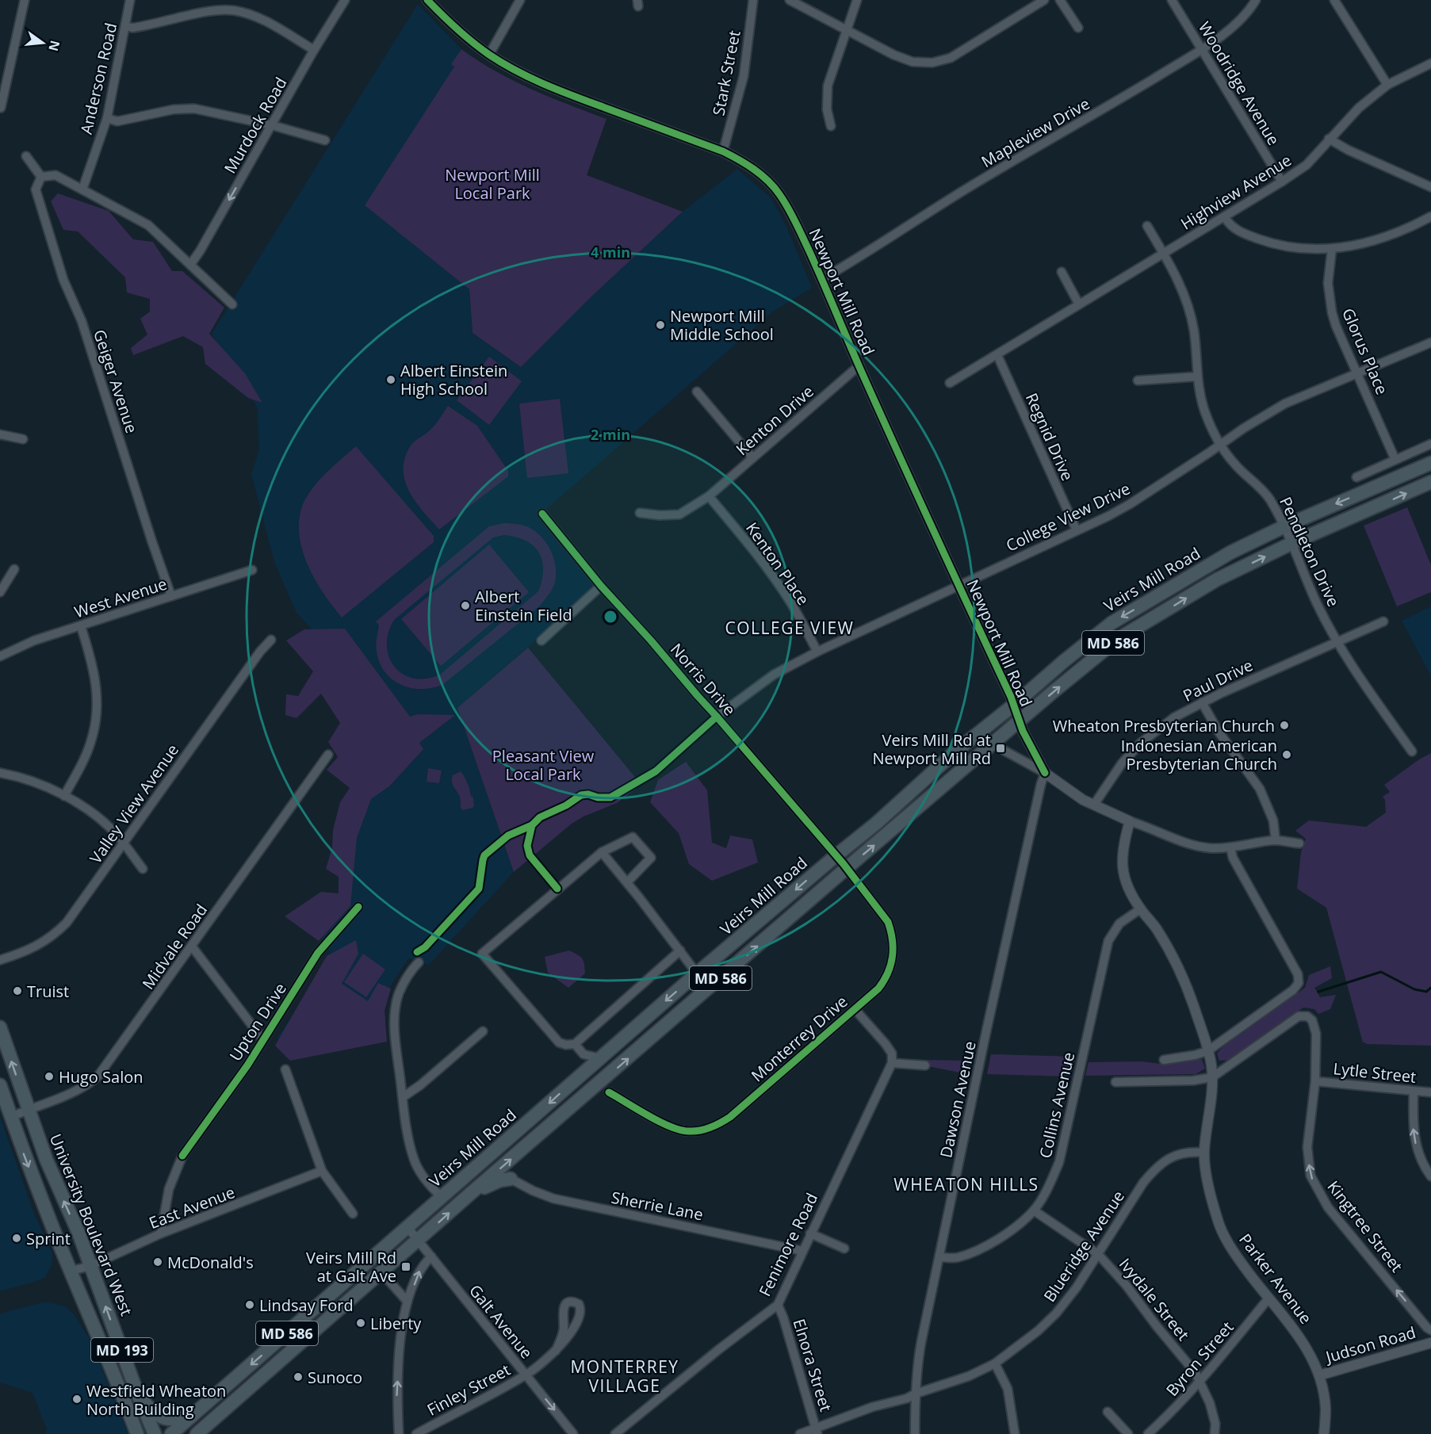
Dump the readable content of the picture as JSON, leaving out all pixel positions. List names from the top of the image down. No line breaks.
{"streets":{"main road":["Veirs Mill Road","MD 586","University Boulevard West","MD 193"],"street":["Stark Street","Anderson Road","Woodridge Avenue","Murdock Road","Mapleview Drive","Highview Avenue","Newport Mill Road","Glorus Place","Geiger Avenue","Kenton Drive","Regnid Drive","College View Drive","Pendleton Drive","Kenton Place","West Avenue","Norris Drive","Paul Drive","Valley View Avenue","Midvale Road","Upton Drive","Monterrey Drive","Lytle Street","Dawson Avenue","Collins Avenue","Sherrie Lane","East Avenue","Kingtree Street","Fenimore Road","Blueridge Avenue","Parker Avenue","Ivydale Street","Galt Avenue","Judson Road","Byron Street","Elnora Street","Finley Street"]},"crossings":[["Stark Street","Newport Mill Road"],["Woodridge Avenue","Mapleview Drive"],["Woodridge Avenue","Highview Avenue"],["Mapleview Drive","Newport Mill Road"],["Highview Avenue","Regnid Drive"],["Highview Avenue","Pendleton Drive"],["Newport Mill Road","Kenton Drive"],["Newport Mill Road","College View Drive"],["Newport Mill Road","Veirs Mill Road"],["Newport Mill Road","Paul Drive"],["Newport Mill Road","Dawson Avenue"],["Newport Mill Road","Parker Avenue"],["Glorus Place","College View Drive"],["Geiger Avenue","West Avenue"],["Kenton Drive","Kenton Place"],["Regnid Drive","College View Drive"],["College View Drive","Pendleton Drive"],["College View Drive","Kenton Place"],["College View Drive","Norris Drive"],["Pendleton Drive","Veirs Mill Road"],["Pendleton Drive","Paul Drive"],["Veirs Mill Road","Norris Drive"],["Veirs Mill Road","Monterrey Drive"],["Veirs Mill Road","Galt Avenue"],["Norris Drive","Monterrey Drive"],["Midvale Road","University Boulevard West"],["Midvale Road","MD 193"],["Upton Drive","East Avenue"],["Lytle Street","Kingtree Street"],["Dawson Avenue","Collins Avenue"],["Dawson Avenue","Blueridge Avenue"],["Collins Avenue","Parker Avenue"],["Collins Avenue","Ivydale Street"],["Sherrie Lane","Fenimore Road"],["East Avenue","University Boulevard West"],["East Avenue","MD 193"],["Kingtree Street","Parker Avenue"],["Fenimore Road","Elnora Street"],["Blueridge Avenue","Parker Avenue"],["Blueridge Avenue","Ivydale Street"],["Blueridge Avenue","Elnora Street"],["Parker Avenue","Judson Road"],["Parker Avenue","Byron Street"],["Ivydale Street","Byron Street"],["Galt Avenue","Finley Street"]],"one_way":["Murdock Road","Kingtree Street"],"districts":["COLLEGE VIEW","WHEATON HILLS","MONTERREY VILLAGE"],"parks":["Newport Mill Local Park","Pleasant View Local Park"],"places":{"other":["Newport Mill Middle School","Albert Einstein High School","Albert Einstein Field","Wheaton Presbyterian Church","Indonesian American Presbyterian Church","Truist","Hugo Salon","Sprint","McDonald's","Lindsay Ford","Liberty","Sunoco","Westfield Wheaton North Building"],"transit":["Veirs Mill Rd at Newport Mill Rd","Veirs Mill Rd at Galt Ave"]},"north":"right","rings":["4 min","2 min"]}
